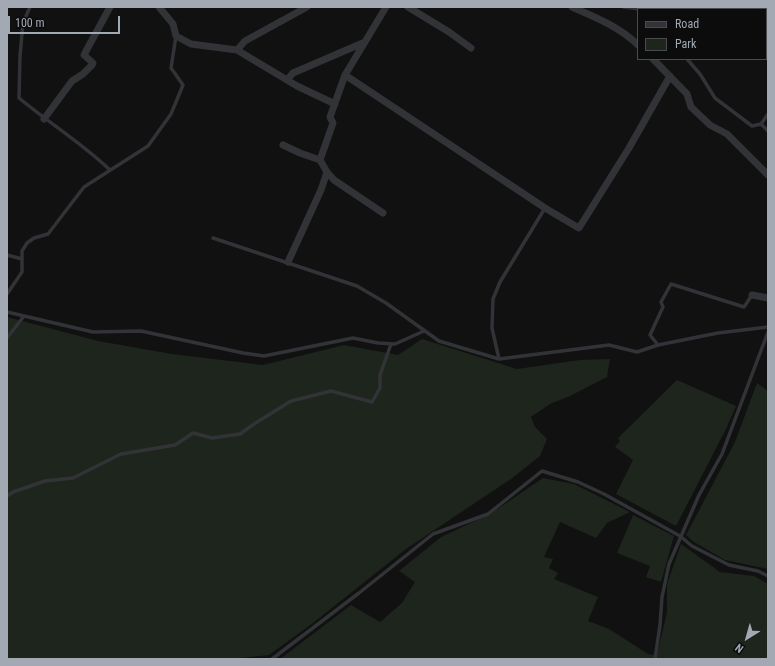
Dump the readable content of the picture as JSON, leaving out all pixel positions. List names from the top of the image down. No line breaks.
{"legend":["Road","Park"],"scale_bar":"100 m","north":"bottom left"}
